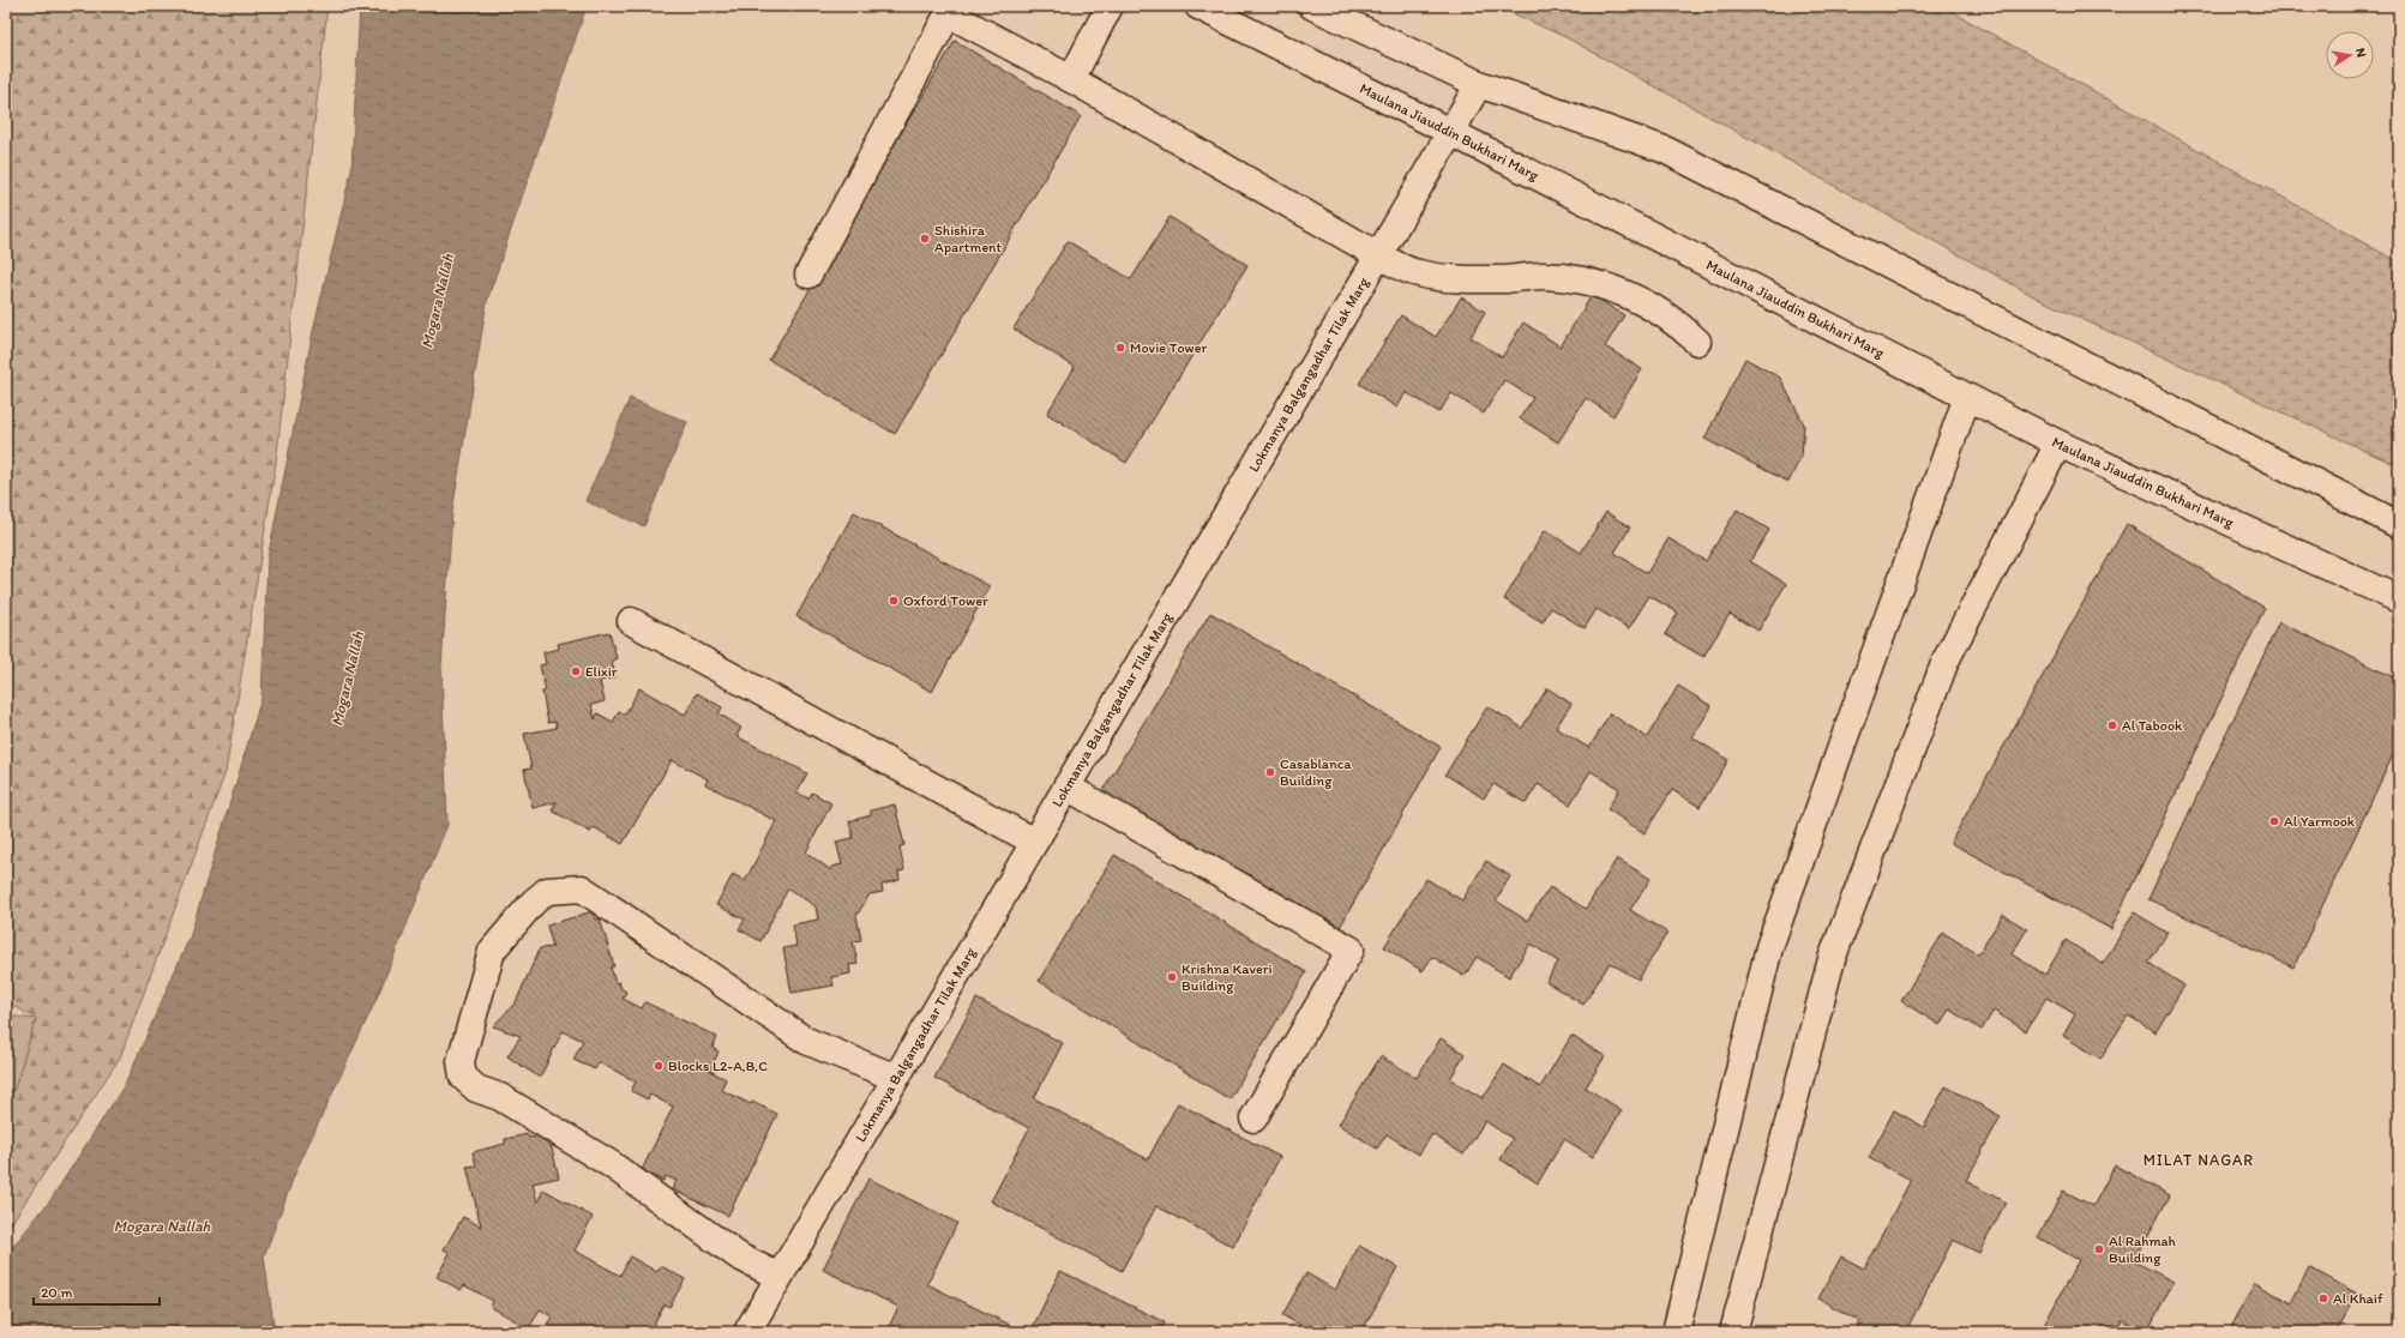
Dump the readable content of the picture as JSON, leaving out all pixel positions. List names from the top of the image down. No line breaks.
{"streets":{"street":["Maulana Jiauddin Bukhari Marg","Lokmanya Balgangadhar Tilak Marg"]},"crossings":[["Maulana Jiauddin Bukhari Marg","Lokmanya Balgangadhar Tilak Marg"]],"districts":["MILAT NAGAR"],"water":["Mogara Nallah"],"places":["Shishira Apartment","Movie Tower","Oxford Tower","Elixir","Al Tabook","Casablanca Building","Al Yarmook","Krishna Kaveri Building","Blocks L2-A,B,C","Al Rahmah Building","Al Khaif"],"scale_bar":"20 m","north":"right"}
